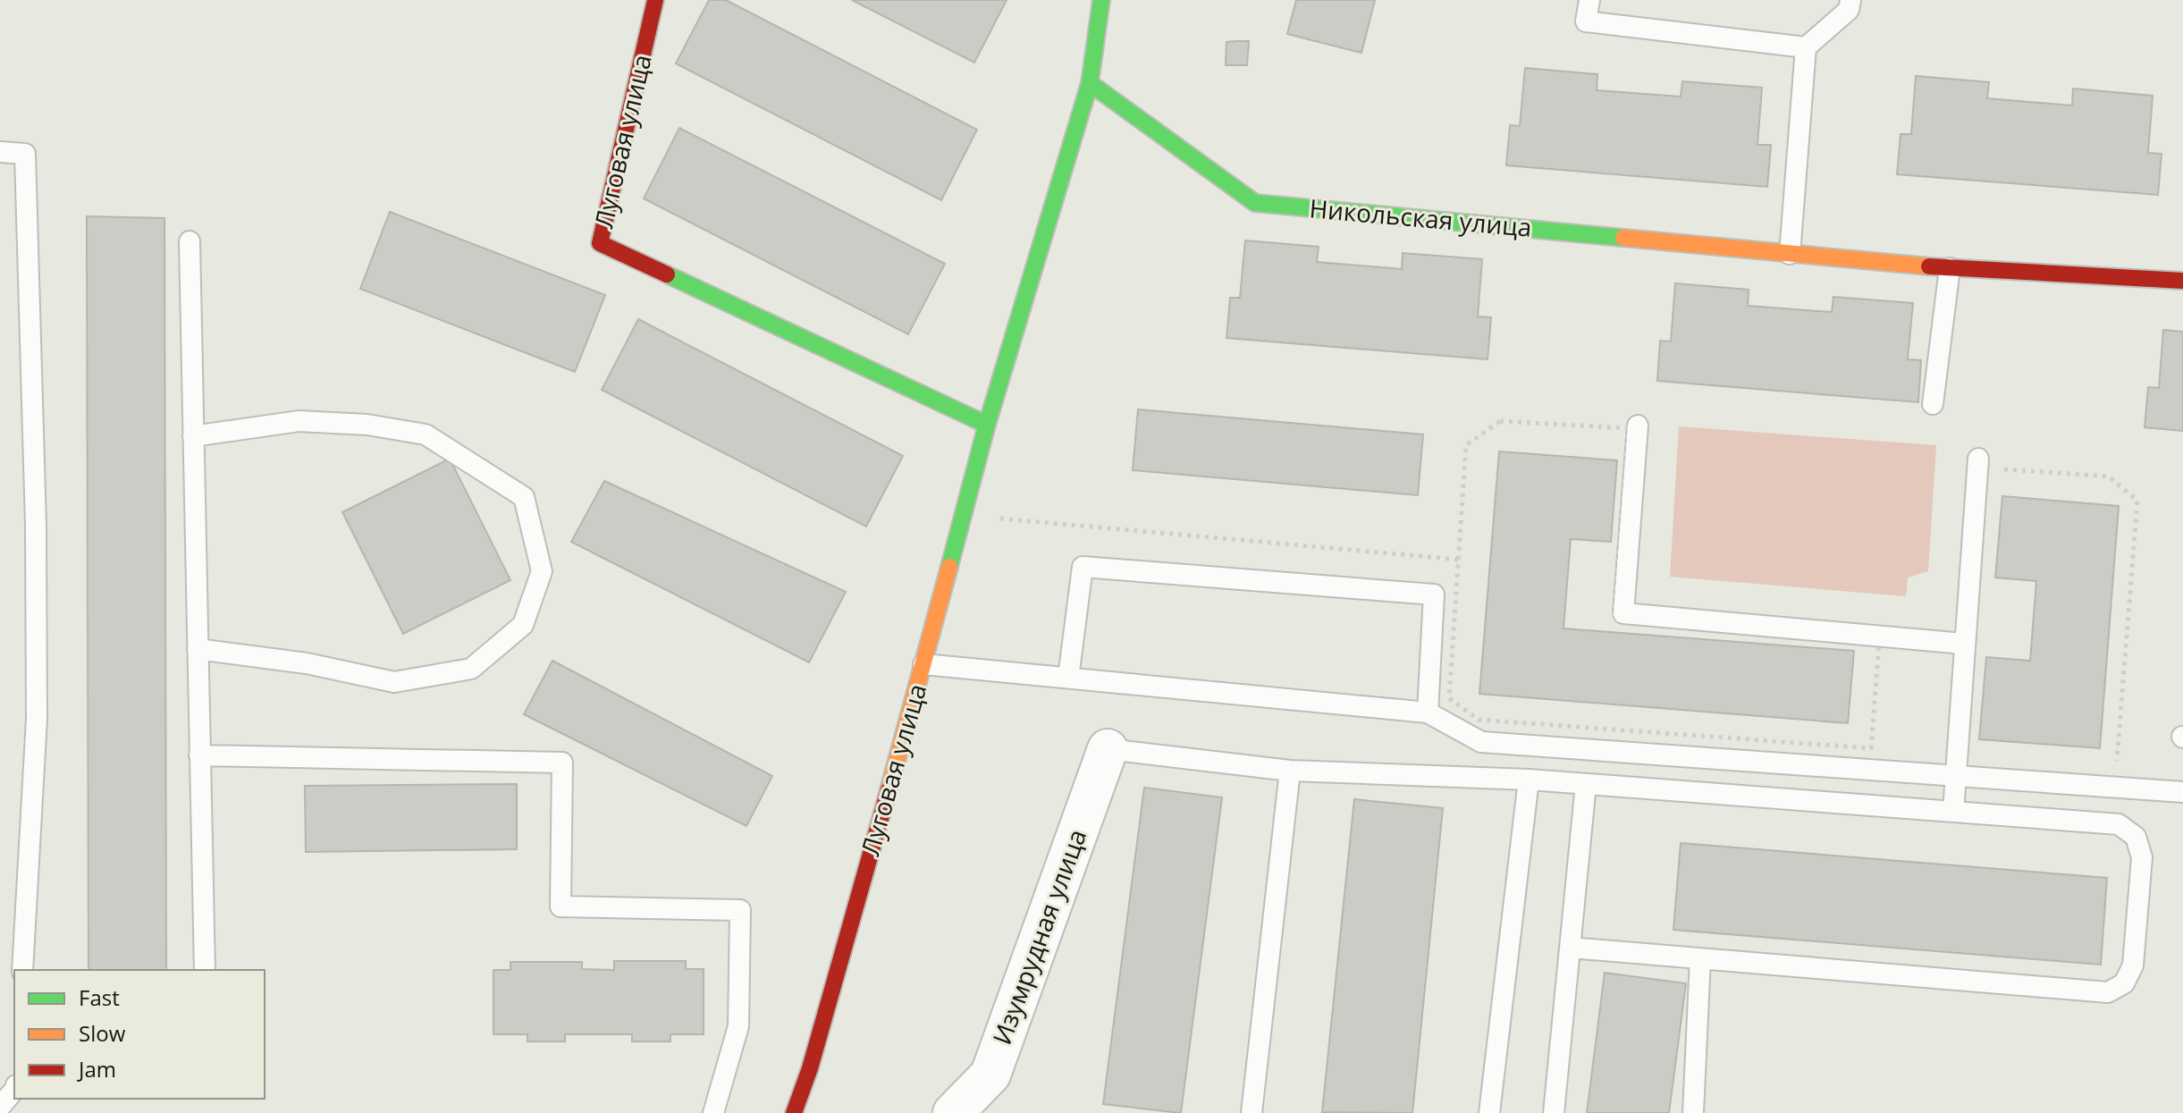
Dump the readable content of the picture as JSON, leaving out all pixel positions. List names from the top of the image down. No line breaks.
{"streets":{"street":["Луговая улица","Никольская улица","Изумрудная улица"]},"crossings":[["Луговая улица","Никольская улица"]],"legend":["Fast","Slow","Jam"]}
